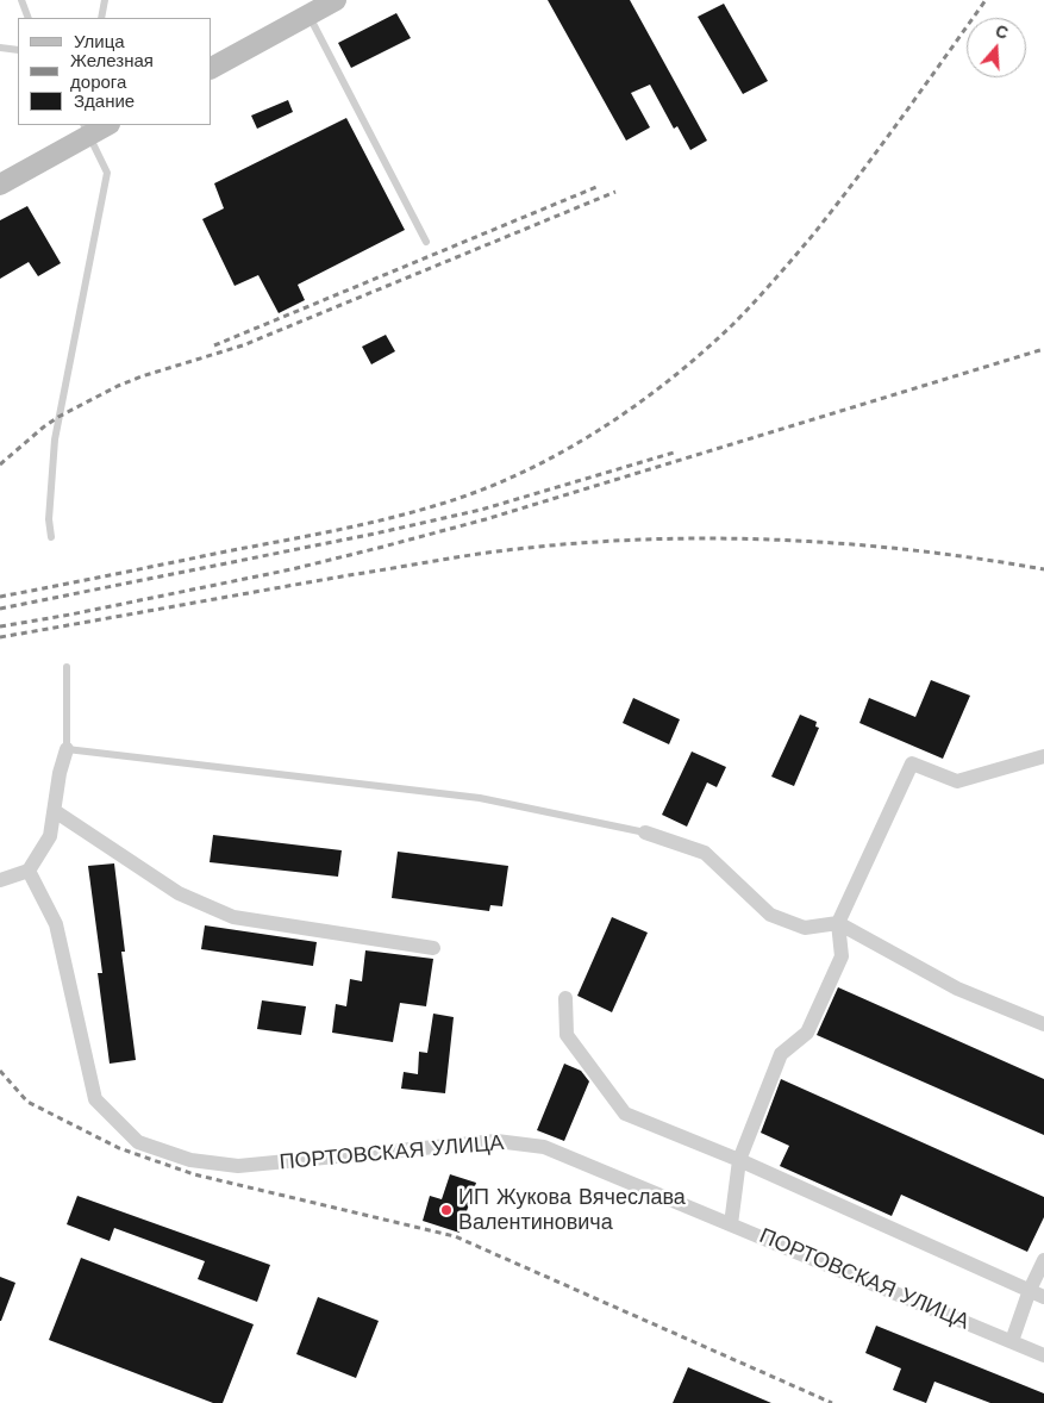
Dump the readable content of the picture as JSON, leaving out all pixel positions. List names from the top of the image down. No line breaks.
{"streets":{"street":["ПОРТОВСКАЯ УЛИЦА"]},"places":["ИП Жукова Вячеслава Валентиновича"],"legend":["Улица","Железная дорога","Здание"],"north":"top"}
